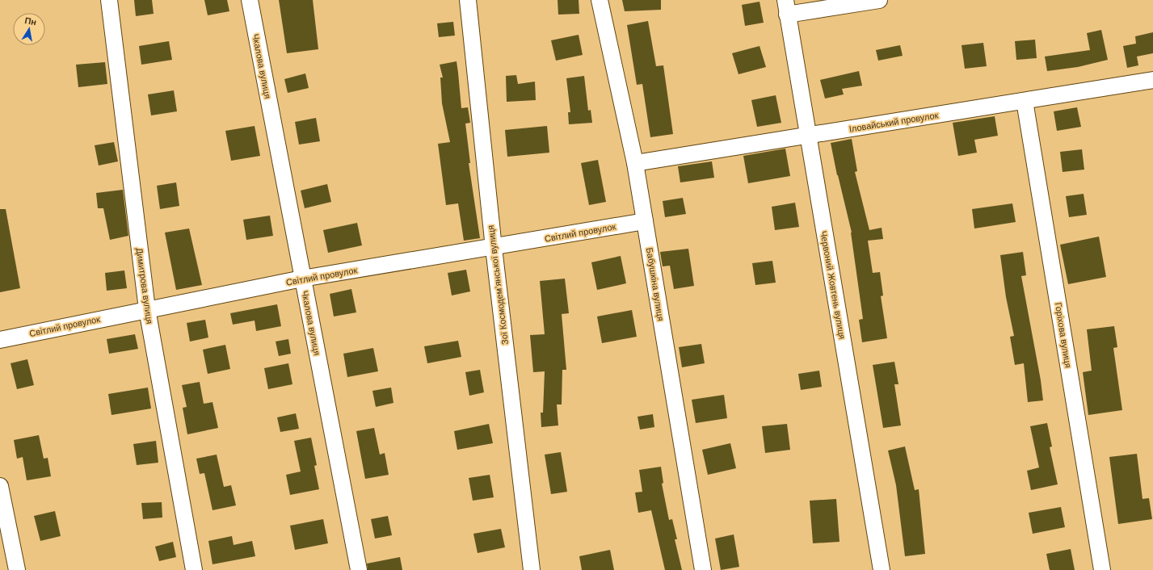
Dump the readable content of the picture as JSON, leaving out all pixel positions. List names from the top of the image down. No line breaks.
{"streets":{"street":["Чкалова вулиця","Іловайський провулок","Світлий провулок","Бабушкіна вулиця","Зої Космодем’янської вулиця","Червоний Жовтень вулиця","Димитрова вулиця","Горіхова вулиця"]},"crossings":[["Чкалова вулиця","Світлий провулок"],["Іловайський провулок","Бабушкіна вулиця"],["Іловайський провулок","Червоний Жовтень вулиця"],["Іловайський провулок","Горіхова вулиця"],["Світлий провулок","Бабушкіна вулиця"],["Світлий провулок","Зої Космодем’янської вулиця"],["Світлий провулок","Димитрова вулиця"]],"north":"top"}
